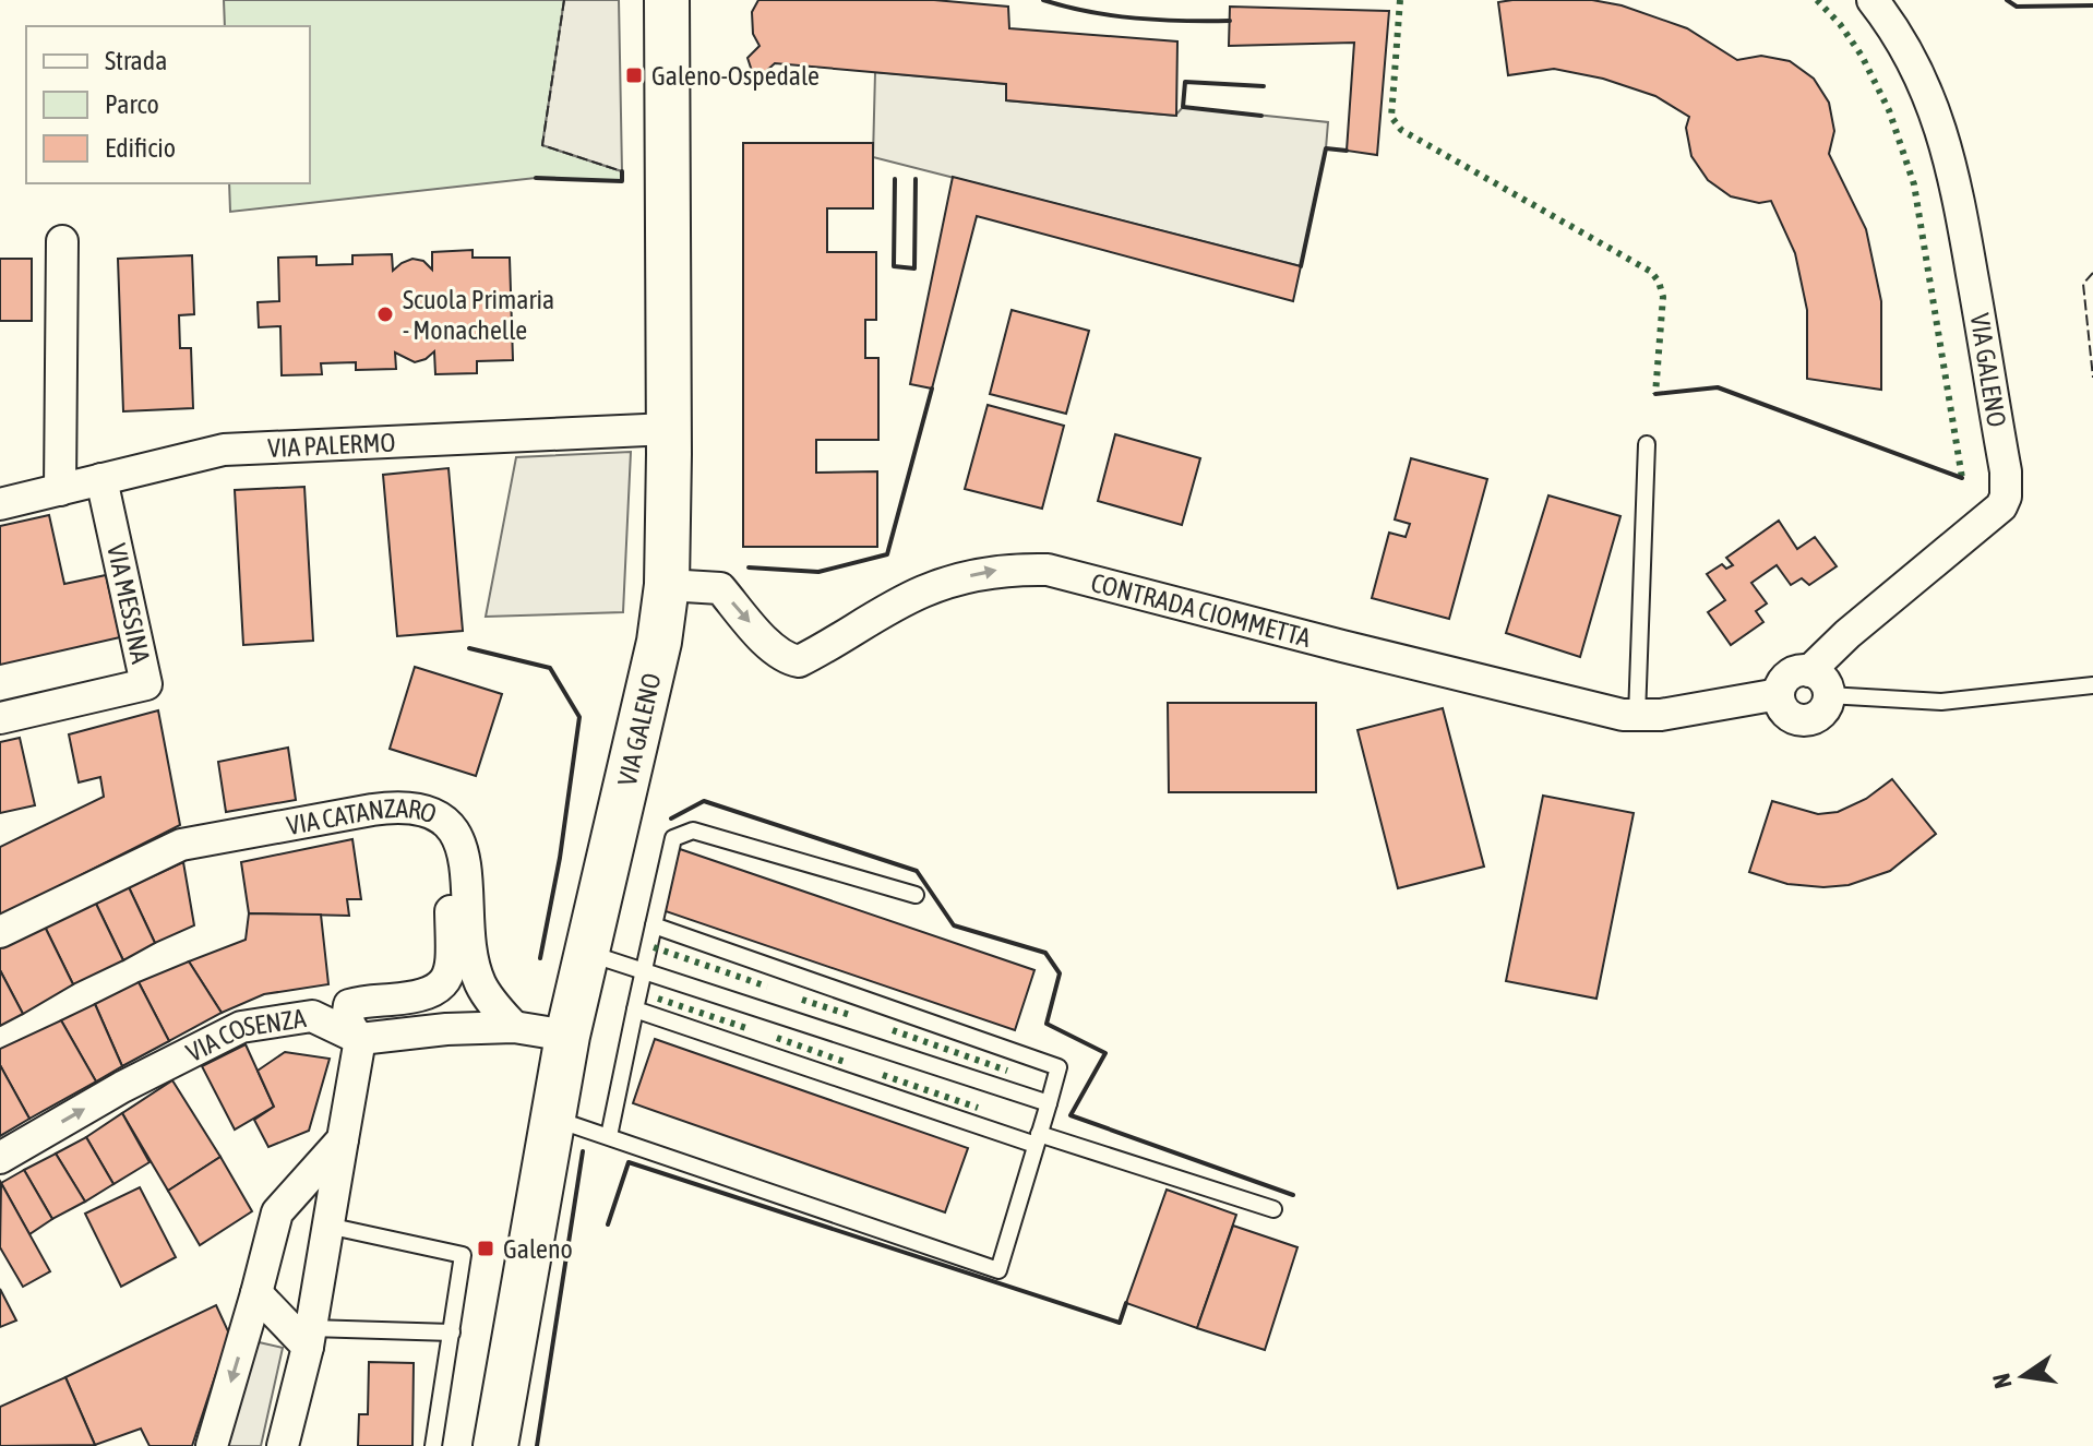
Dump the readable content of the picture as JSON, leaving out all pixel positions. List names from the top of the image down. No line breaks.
{"streets":{"main road":["VIA GALENO"],"street":["VIA PALERMO","VIA MESSINA","CONTRADA CIOMMETTA","VIA CATANZARO","VIA COSENZA"]},"crossings":[["VIA GALENO","VIA PALERMO"],["VIA GALENO","CONTRADA CIOMMETTA"],["VIA PALERMO","VIA MESSINA"],["VIA CATANZARO","VIA COSENZA"]],"one_way":["CONTRADA CIOMMETTA","VIA COSENZA"],"places":{"transit":["Galeno-Ospedale","Galeno"],"other":["Scuola Primaria - Monachelle"]},"legend":["Strada","Parco","Edificio"],"north":"left"}
